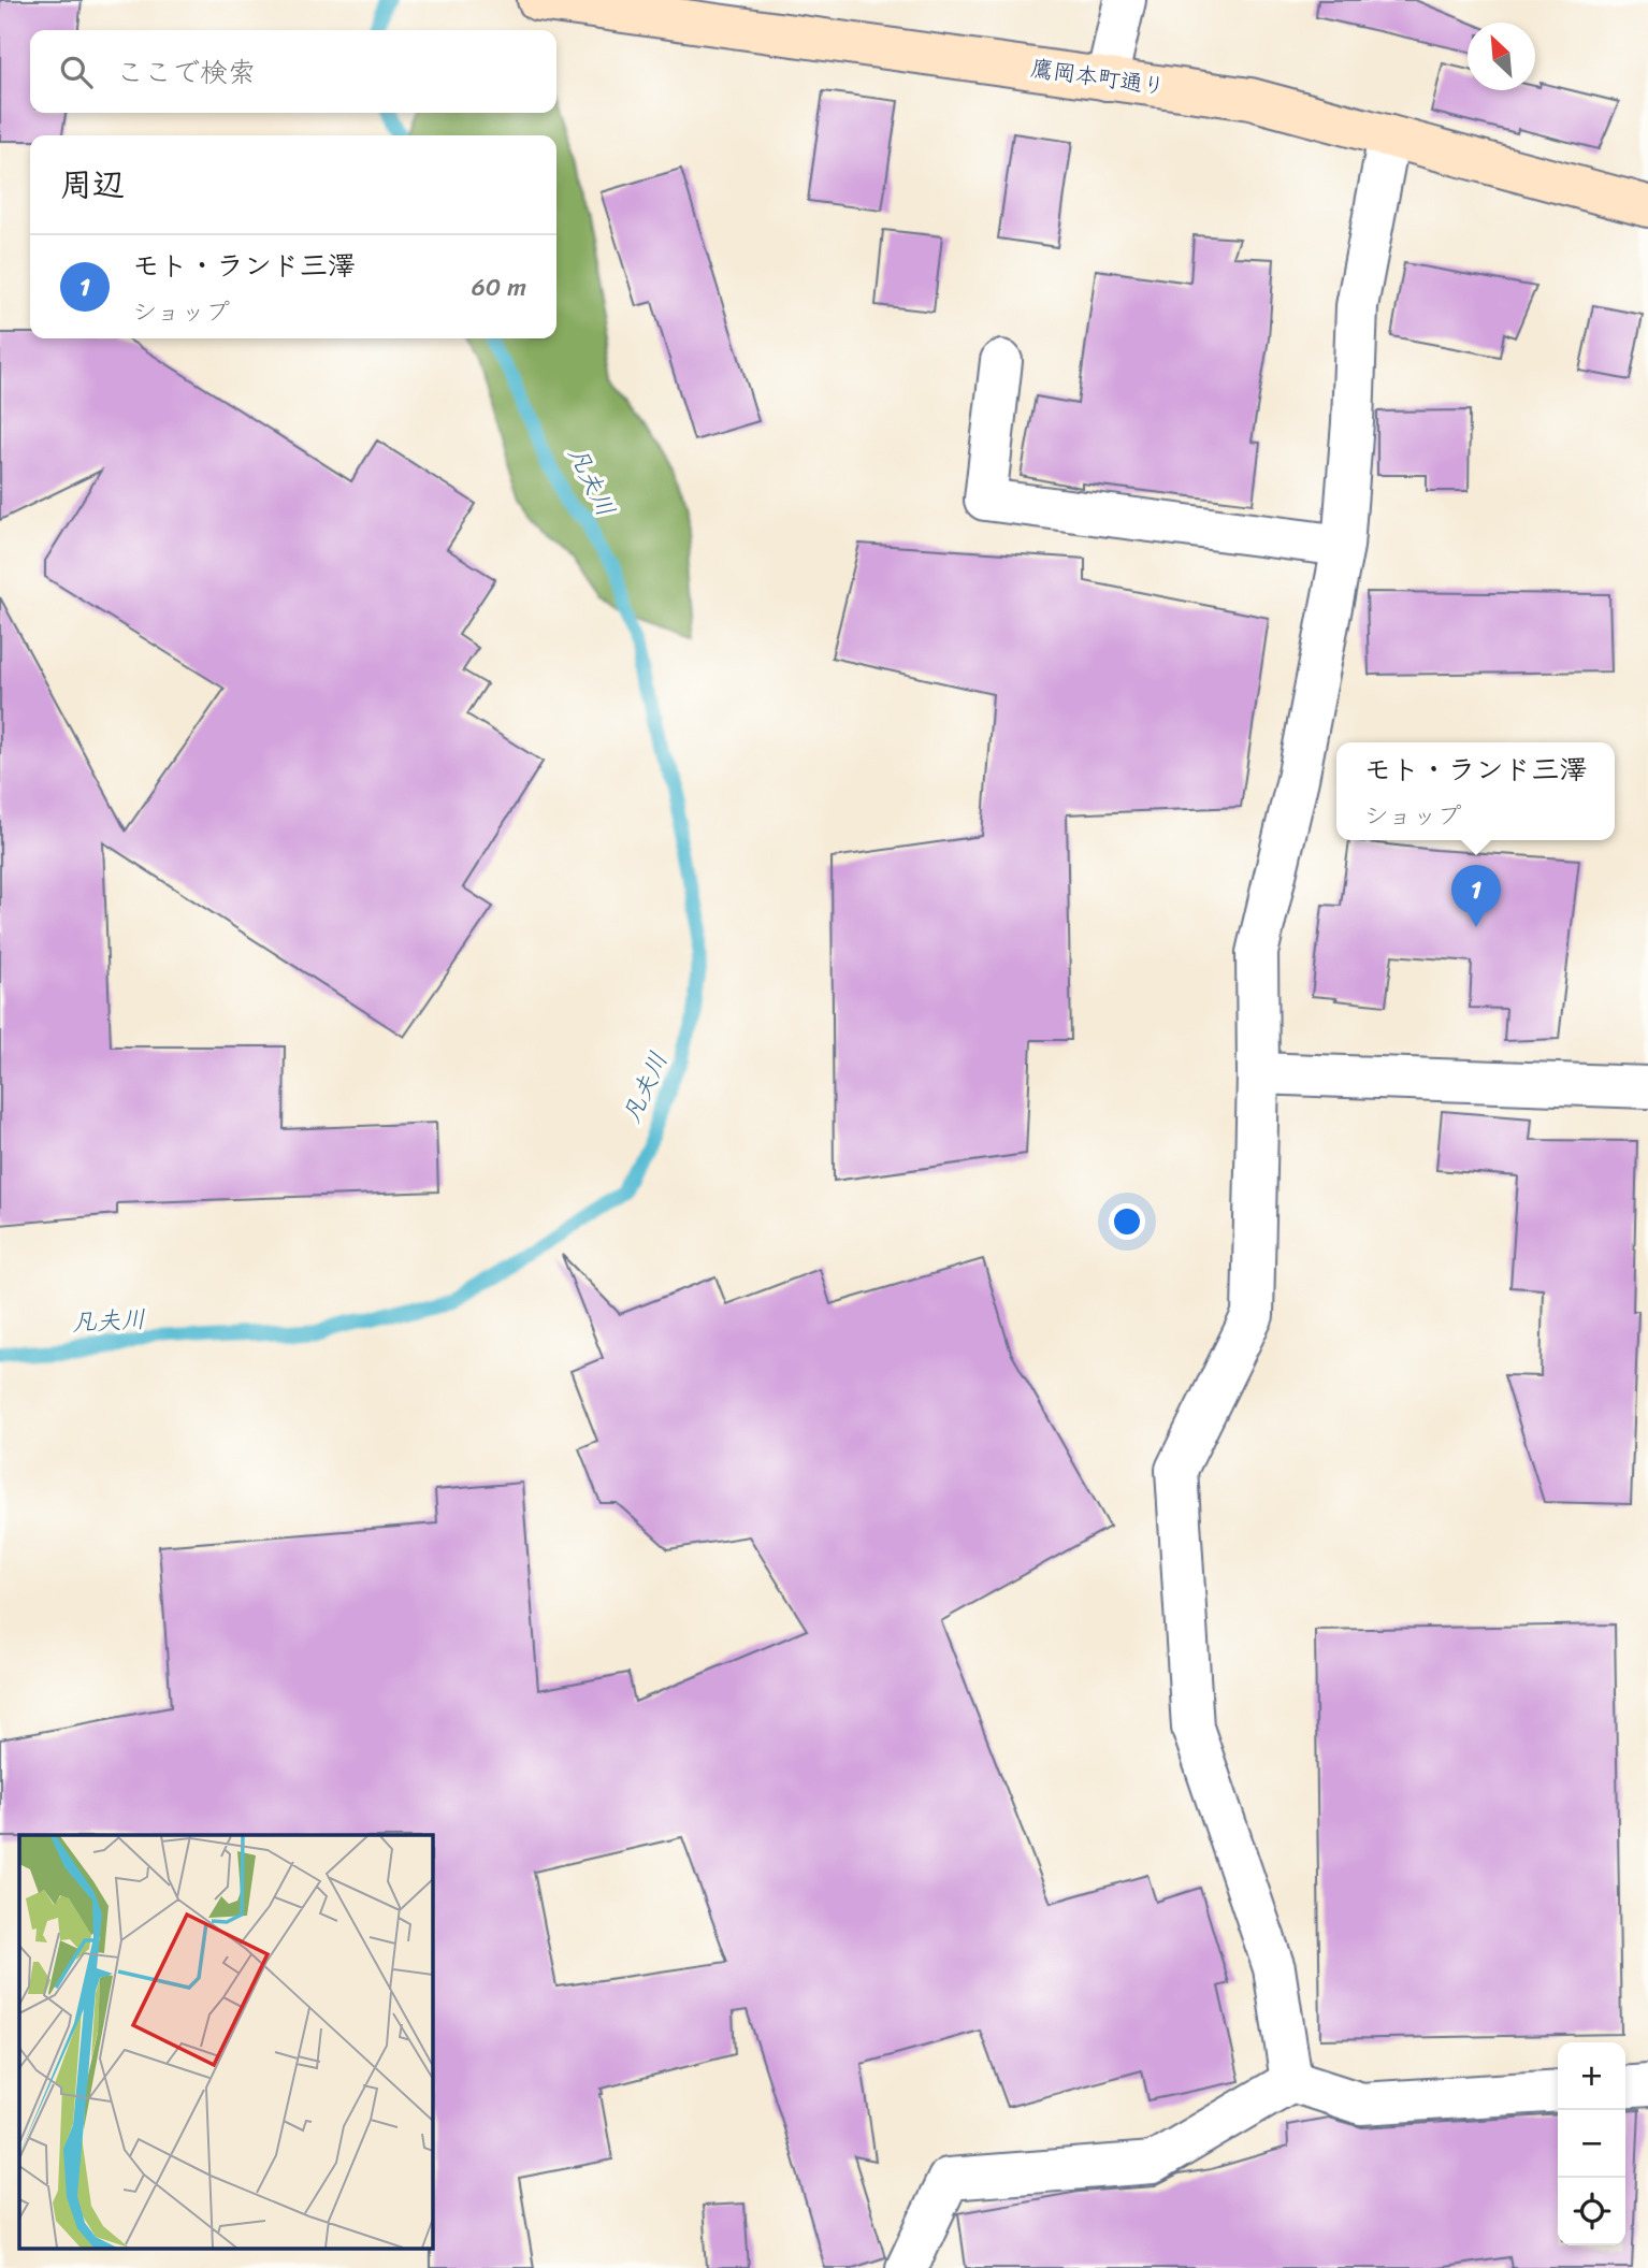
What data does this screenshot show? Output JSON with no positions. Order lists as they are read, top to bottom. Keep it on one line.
{"streets":{"street":["鷹岡本町通り"]},"water":["凡夫川"],"north":"top left","page":{"search":"ここで検索","heading":"周辺","list":[{"mark":"1","name":"モト・ランド三澤","note":"ショップ","value":"60 m"}],"popup":["モト・ランド三澤","ショップ"],"pins":"1","map_buttons":["+","−"]}}
